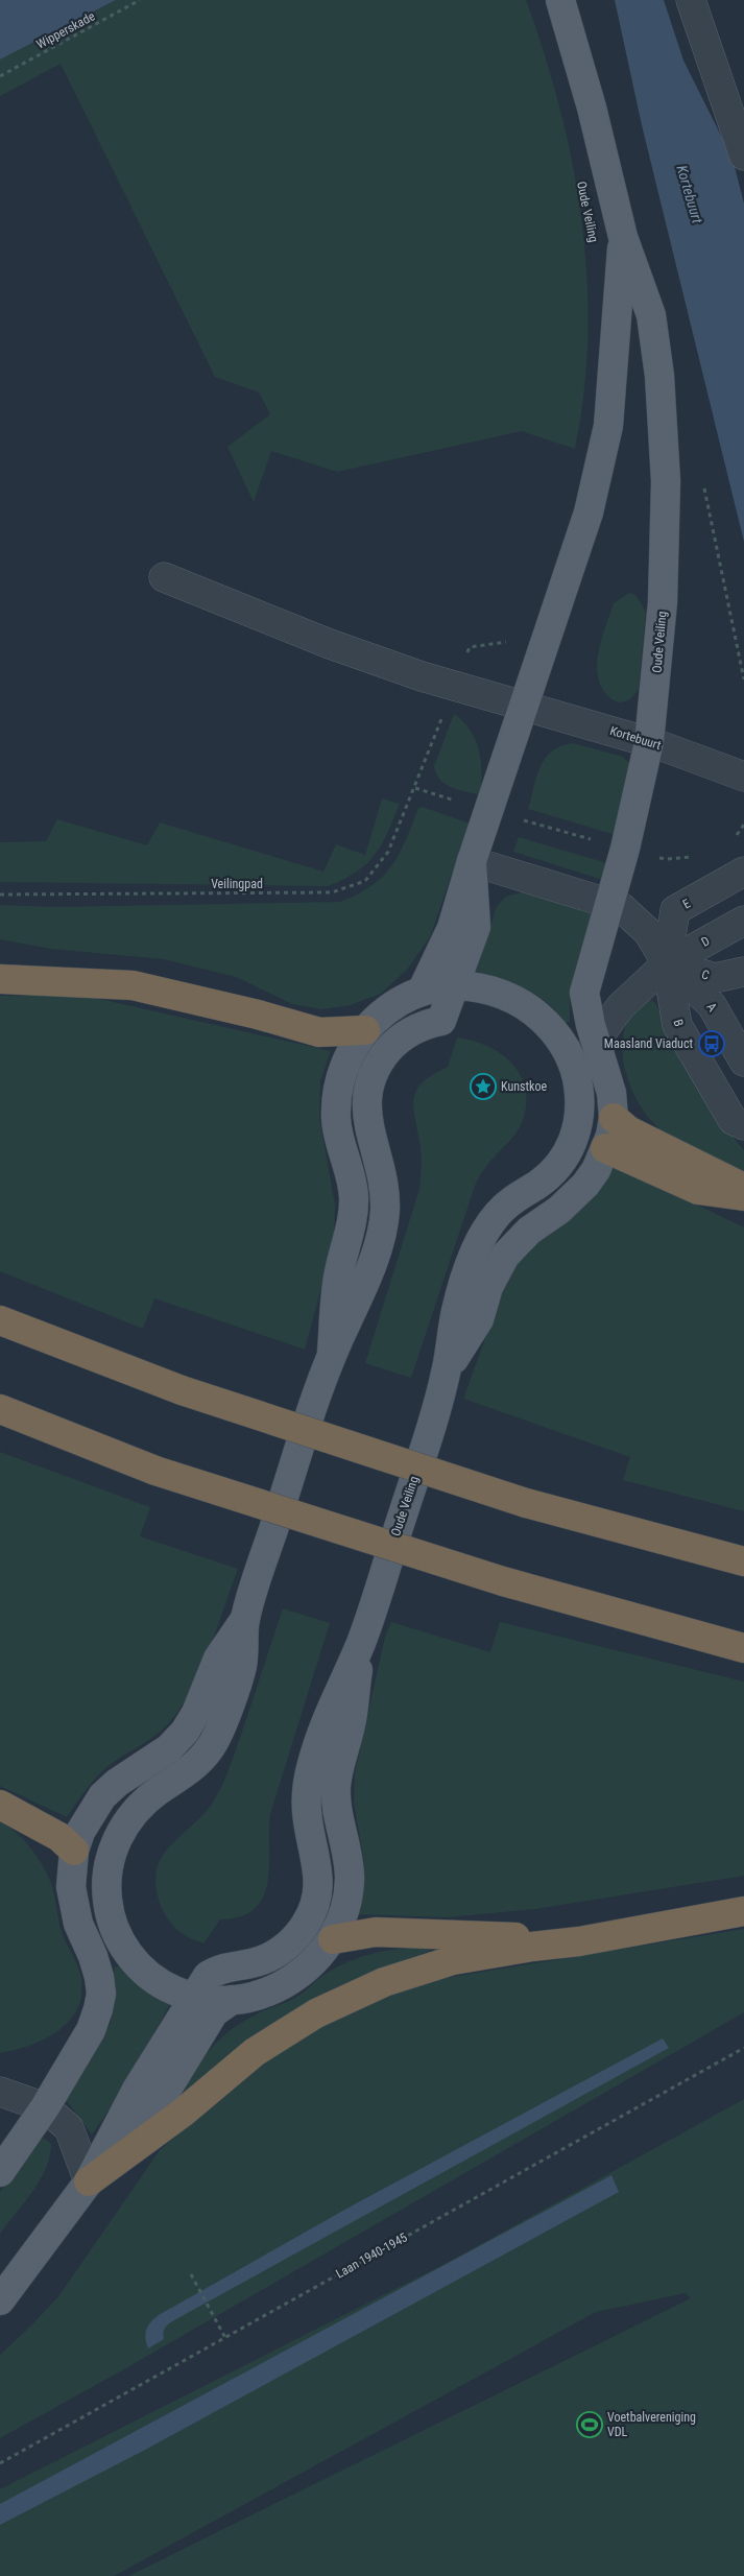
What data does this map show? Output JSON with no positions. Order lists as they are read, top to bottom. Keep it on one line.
{"streets":{"main road":["Oude Veiling"],"street":["Kortebuurt","E","D","C","A","B"],"path":["Wipperskade","Veilingpad","Laan 1940-1945"]},"crossings":[["Oude Veiling","Kortebuurt"],["Oude Veiling","D"],["Kortebuurt","Veilingpad"],["E","D"],["E","C"],["E","A"],["E","B"],["D","C"],["D","A"],["D","B"],["C","A"],["C","B"],["A","B"]],"water":["Kortebuurt"],"places":{"bus stop":["Maasland Viaduct"],"place":["Kunstkoe"],"sports":["Voetbalvereniging VDL"]}}
